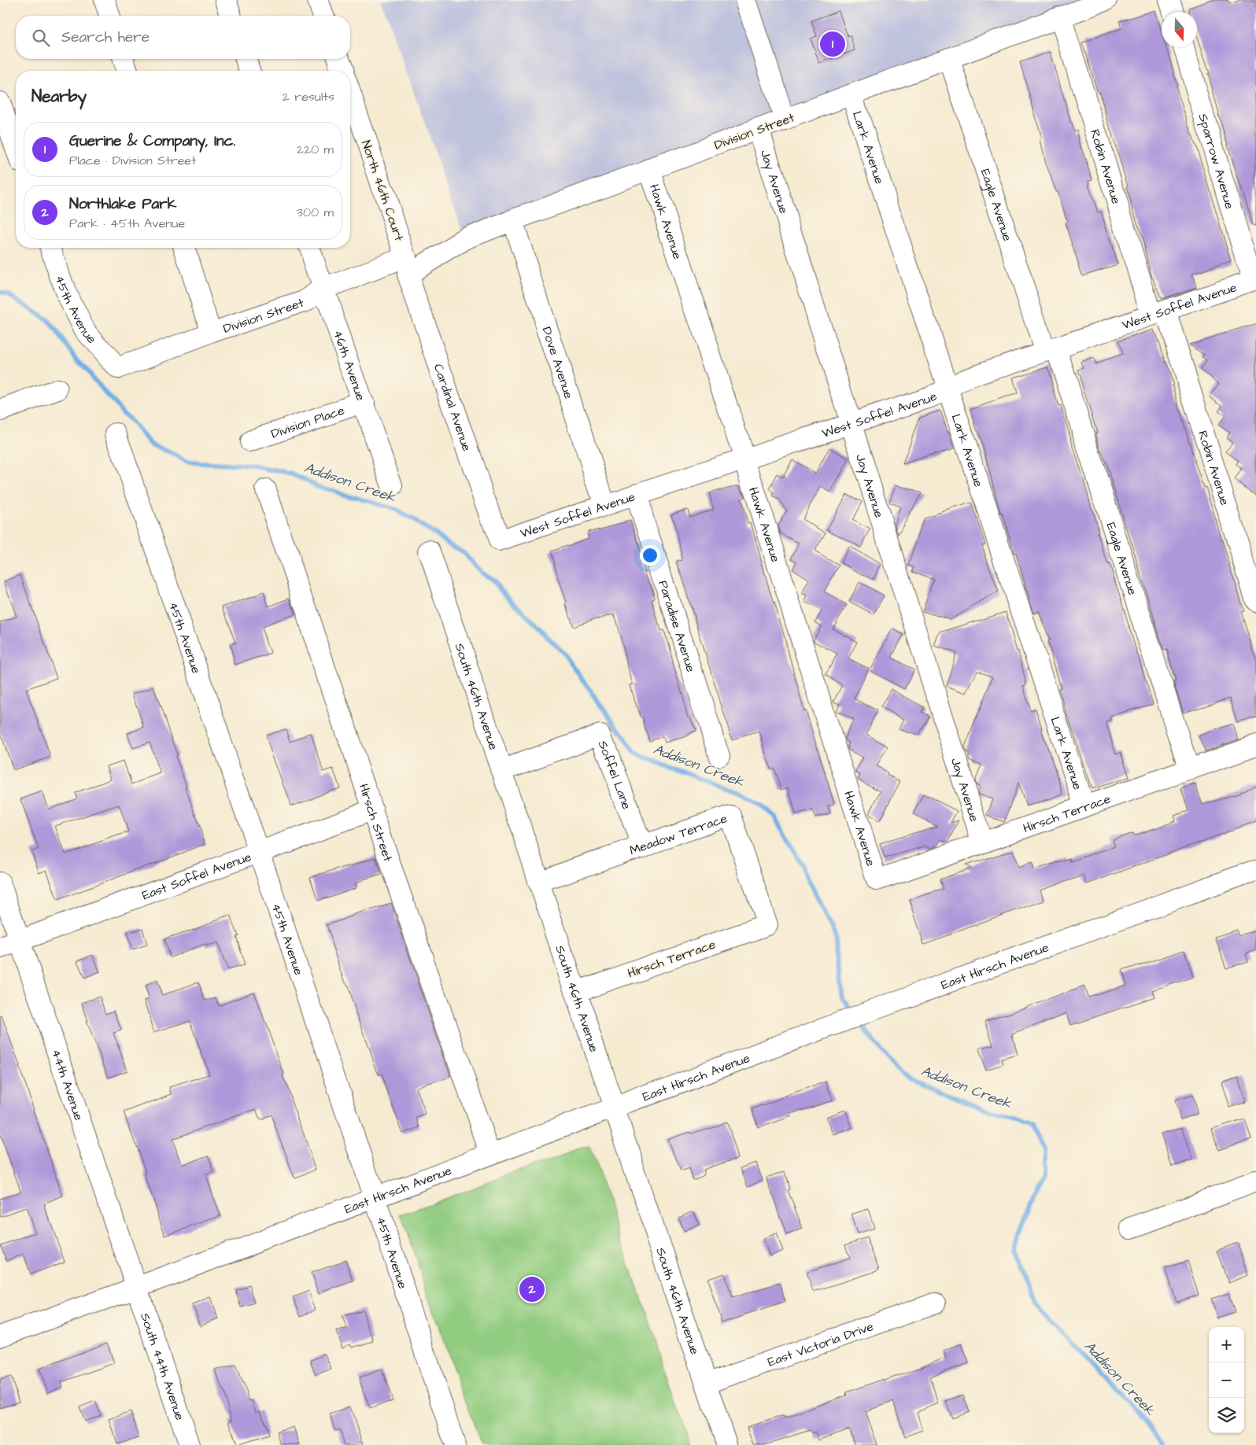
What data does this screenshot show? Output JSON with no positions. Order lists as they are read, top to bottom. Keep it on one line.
{"streets":{"street":["Division Street","Lark Avenue","Sparrow Avenue","Robin Avenue","Jay Avenue","North 46th Court","Eagle Avenue","Hawk Avenue","West Soffel Avenue","45th Avenue","Dove Avenue","46th Avenue","Cardinal Avenue","Division Place","Paradise Avenue","South 46th Avenue","Soffel Lane","Hirsch Terrace","Hirsch Street","Meadow Terrace","East Soffel Avenue","East Hirsch Avenue","44th Avenue","East Victoria Drive","South 44th Avenue"]},"crossings":[["Division Street","Lark Avenue"],["Division Street","Robin Avenue"],["Division Street","Jay Avenue"],["Division Street","North 46th Court"],["Division Street","Eagle Avenue"],["Division Street","Hawk Avenue"],["Division Street","45th Avenue"],["Division Street","Dove Avenue"],["Division Street","46th Avenue"],["Division Street","Cardinal Avenue"],["Lark Avenue","West Soffel Avenue"],["Lark Avenue","Hirsch Terrace"],["Sparrow Avenue","West Soffel Avenue"],["Robin Avenue","West Soffel Avenue"],["Jay Avenue","West Soffel Avenue"],["Jay Avenue","Hirsch Terrace"],["North 46th Court","Cardinal Avenue"],["Eagle Avenue","West Soffel Avenue"],["Eagle Avenue","Hirsch Terrace"],["Hawk Avenue","West Soffel Avenue"],["Hawk Avenue","Hirsch Terrace"],["West Soffel Avenue","Dove Avenue"],["West Soffel Avenue","Cardinal Avenue"],["West Soffel Avenue","Paradise Avenue"],["45th Avenue","East Soffel Avenue"],["45th Avenue","East Hirsch Avenue"],["46th Avenue","Division Place"],["South 46th Avenue","Soffel Lane"],["South 46th Avenue","Hirsch Terrace"],["South 46th Avenue","Meadow Terrace"],["South 46th Avenue","East Hirsch Avenue"],["South 46th Avenue","East Victoria Drive"],["Soffel Lane","Meadow Terrace"],["Hirsch Terrace","Meadow Terrace"],["Hirsch Street","East Soffel Avenue"],["Hirsch Street","East Hirsch Avenue"],["East Soffel Avenue","44th Avenue"],["East Hirsch Avenue","44th Avenue"],["East Hirsch Avenue","South 44th Avenue"],["44th Avenue","South 44th Avenue"]],"water":["Addison Creek"],"north":"bottom","page":{"search":"Search here","pins":["1","2"],"heading":["Nearby","2 results"],"list":[{"mark":"1","name":"Guerine & Company, Inc.","note":"Place · Division Street","value":"220 m"},{"mark":"2","name":"Northlake Park","note":"Park · 45th Avenue","value":"300 m"}],"map_buttons":["+","−"]}}
